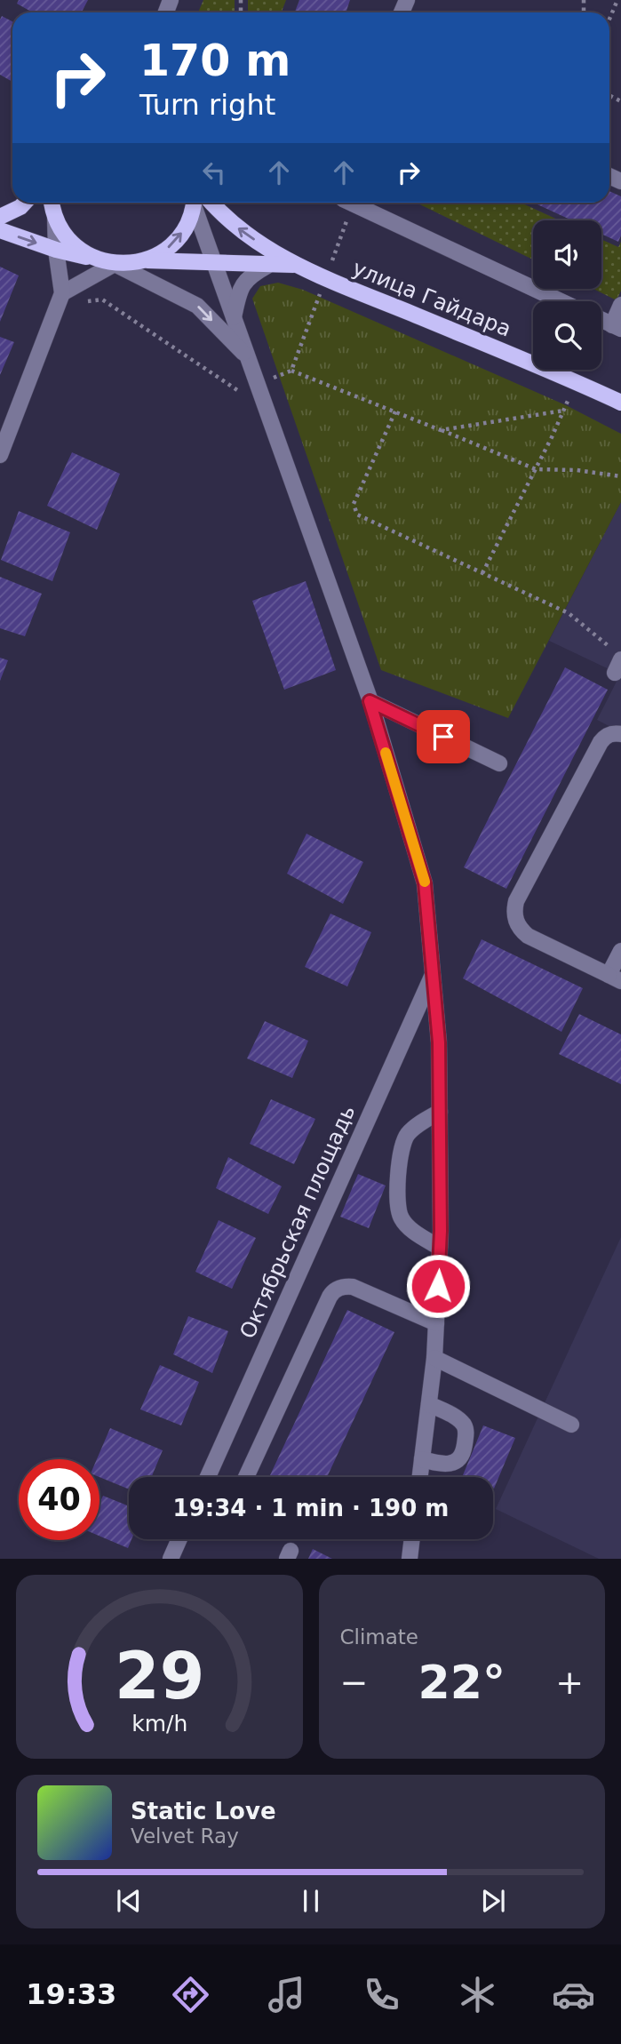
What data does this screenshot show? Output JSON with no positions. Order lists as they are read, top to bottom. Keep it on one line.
{"streets":{"main road":["улица Гайдара"],"street":["Октябрьская площадь"]},"page":{"turn":["170 m","Turn right"],"limit":"40","trip":"19:34 · 1 min · 190 m","tile":"Climate","heat":["−","22°","+"],"song":["Static Love","Velvet Ray"],"tabs":"19:33","gauge":["29","km/h"]}}
